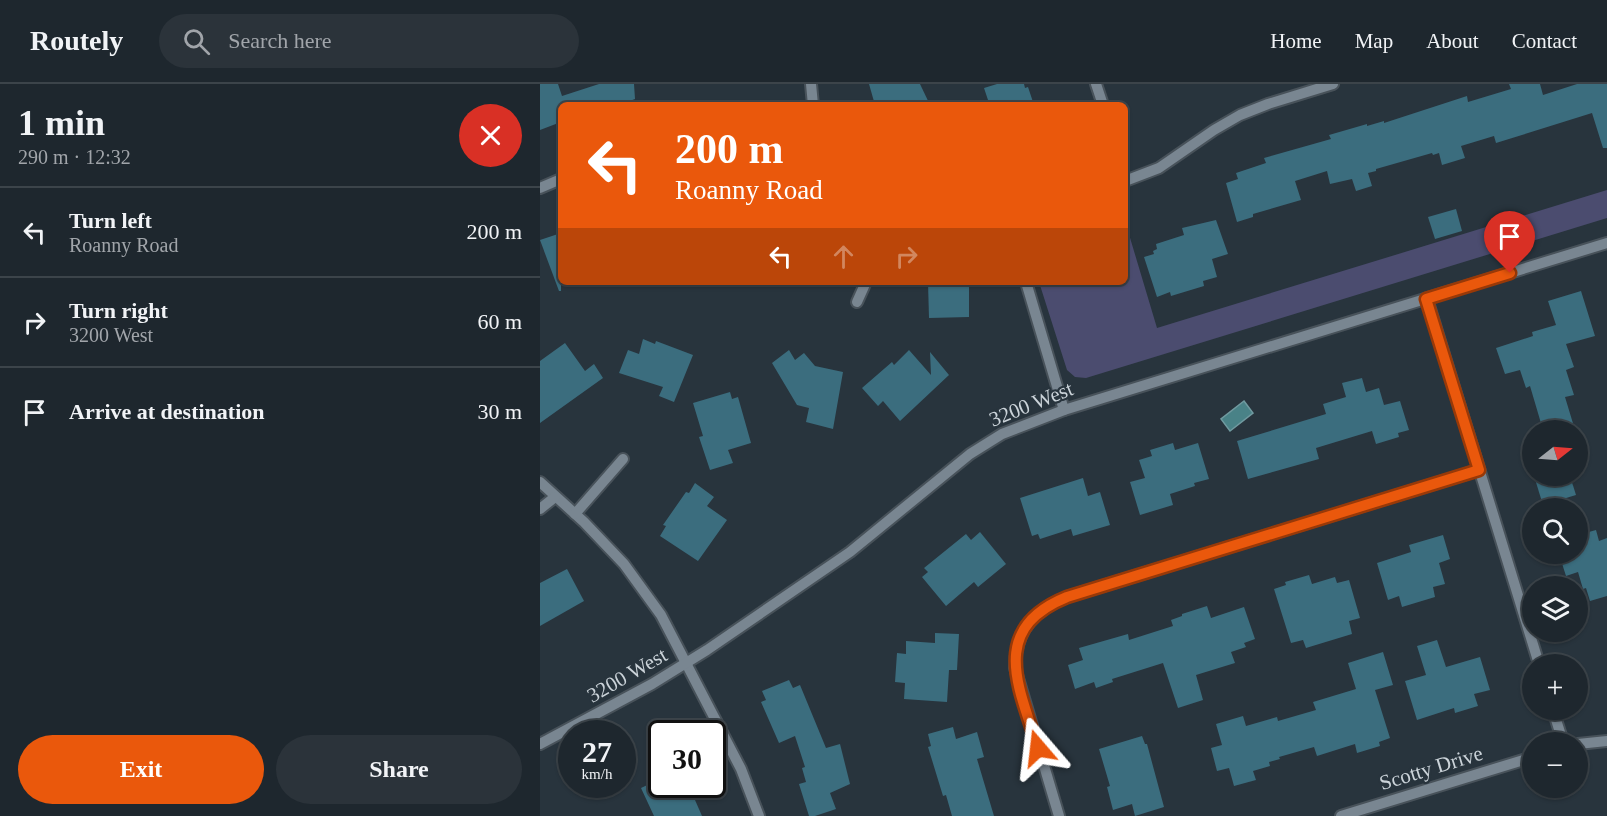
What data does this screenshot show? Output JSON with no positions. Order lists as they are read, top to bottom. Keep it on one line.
{"streets":{"street":["3200 West","Scotty Drive"]},"north":"right","page":{"header":"Routely","search":"Search here","nav":["Home","Map","About","Contact"],"heading":["1 min","290 m · 12:32"],"turn":["200 m","Roanny Road"],"list":[{"name":"Turn left","note":"Roanny Road","value":"200 m"},{"name":"Turn right","note":"3200 West","value":"60 m"},{"name":"Arrive at destination","value":"30 m"}],"map_buttons":["+","−"],"speed":"27 km/h","limit":"30","buttons":["Exit","Share"]}}
